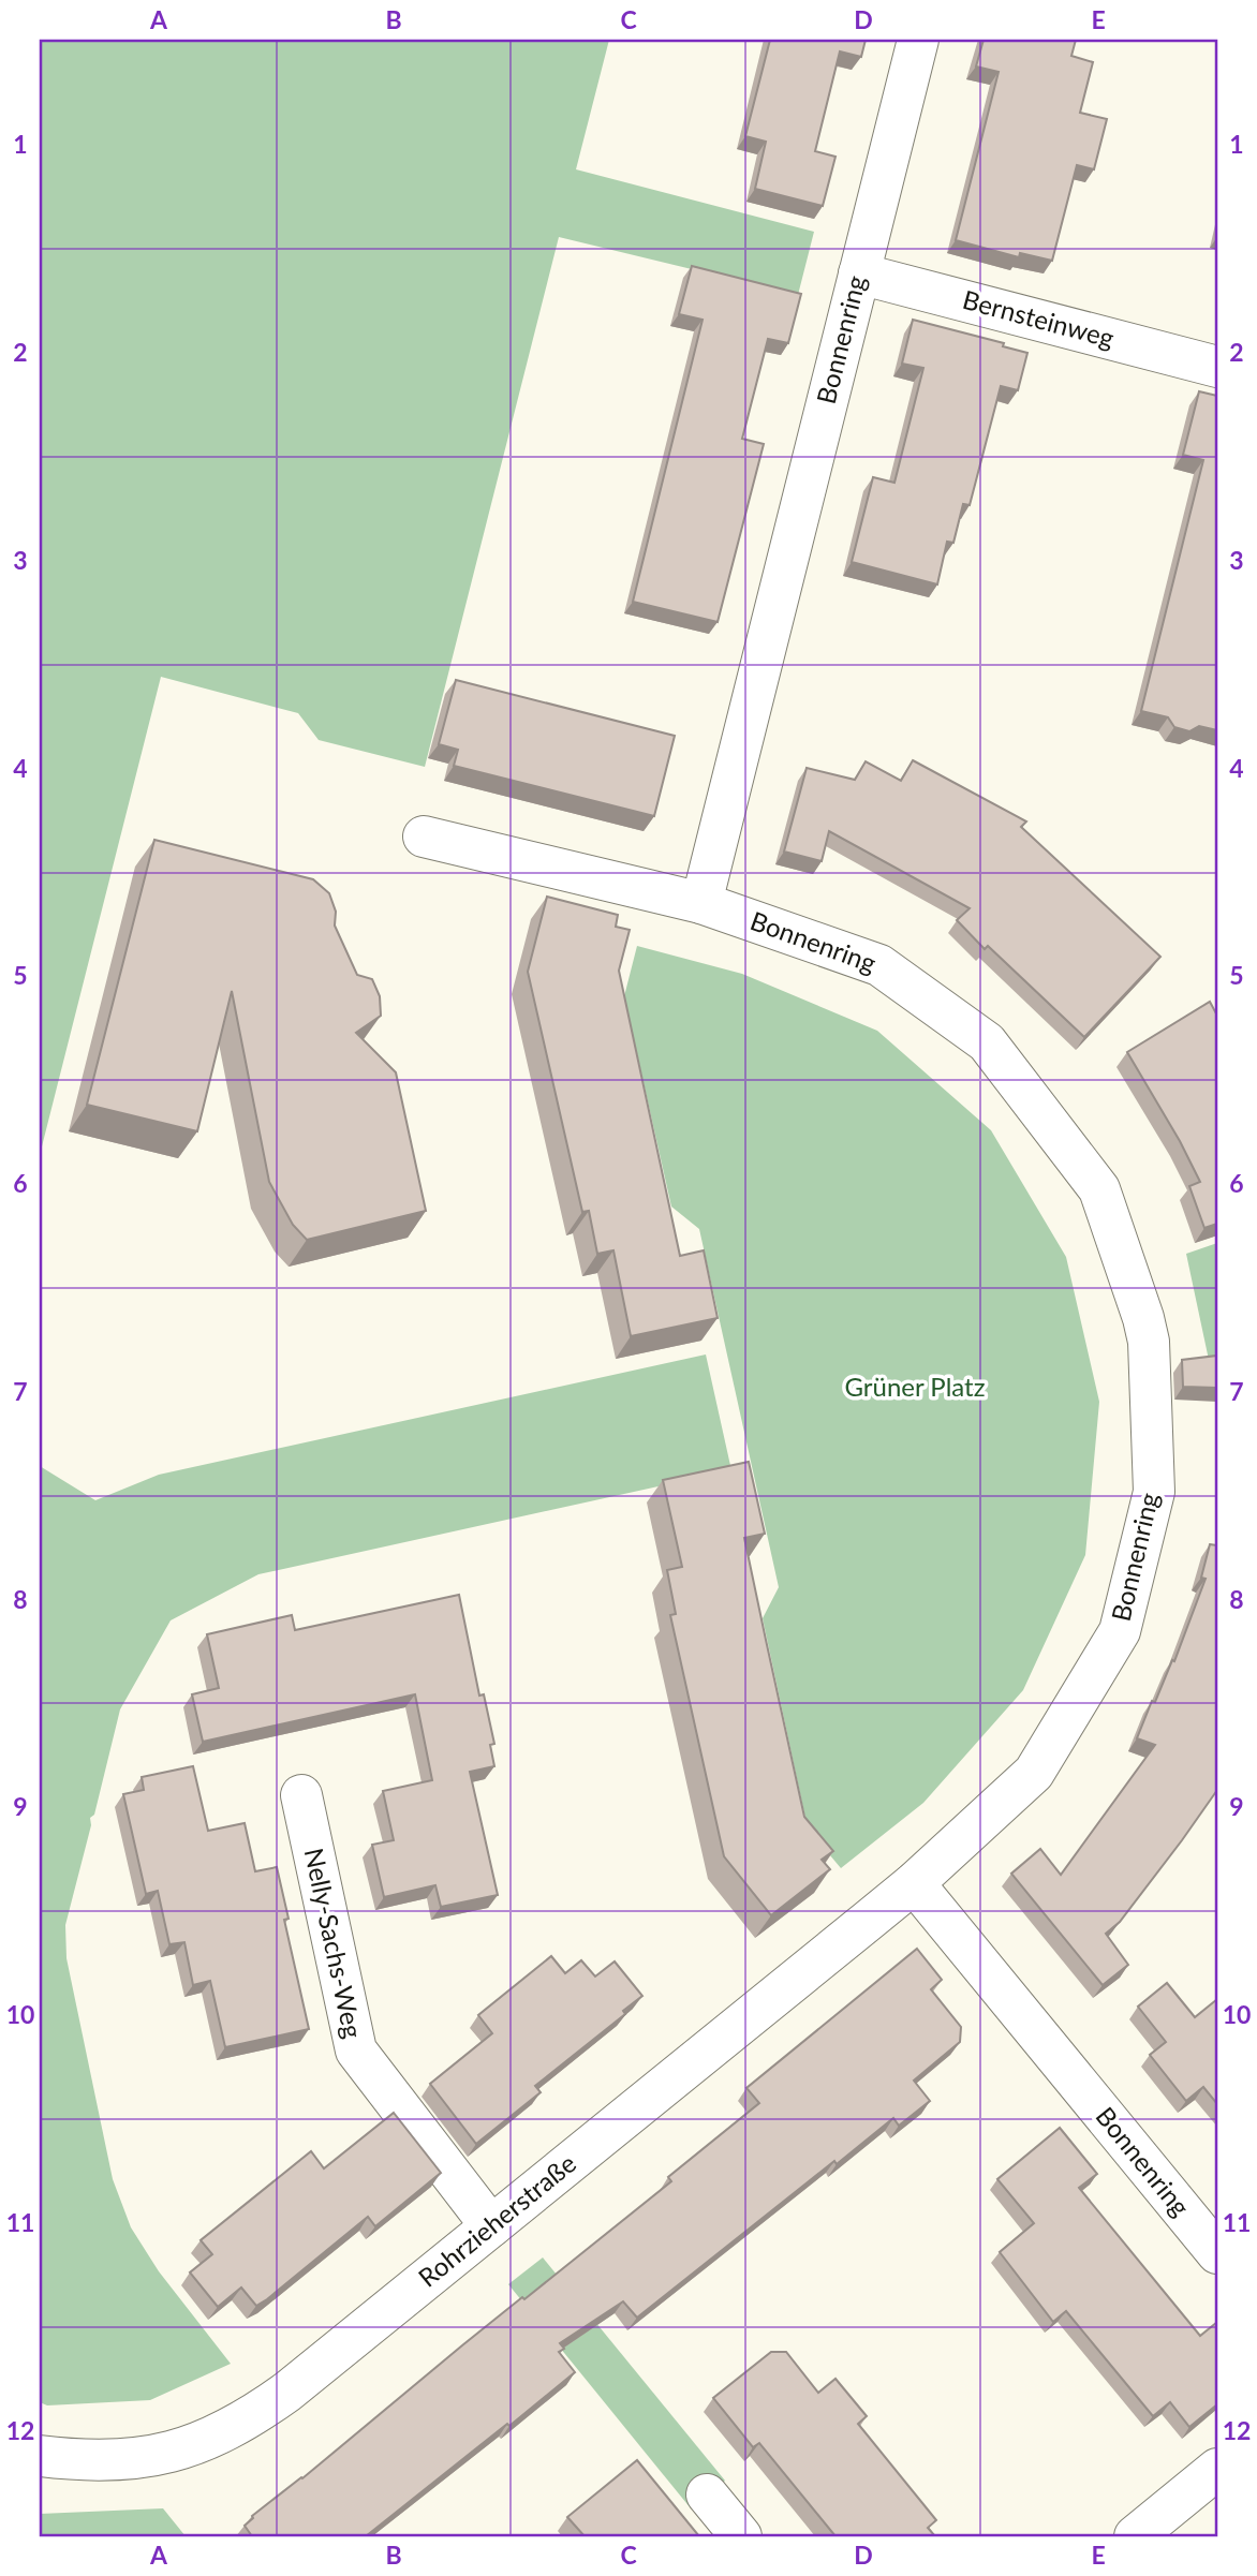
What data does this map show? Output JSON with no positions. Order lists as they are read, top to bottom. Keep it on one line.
{"streets":{"street":["Bernsteinweg","Bonnenring","Nelly-Sachs-Weg","Rohrzieherstraße"]},"crossings":[["Bernsteinweg","Bonnenring"],["Bonnenring","Rohrzieherstraße"],["Nelly-Sachs-Weg","Rohrzieherstraße"]],"parks":["Grüner Platz"],"grid":{"columns":["A","B","C","D","E"],"rows":["1","2","3","4","5","6","7","8","9","10","11","12"]}}
